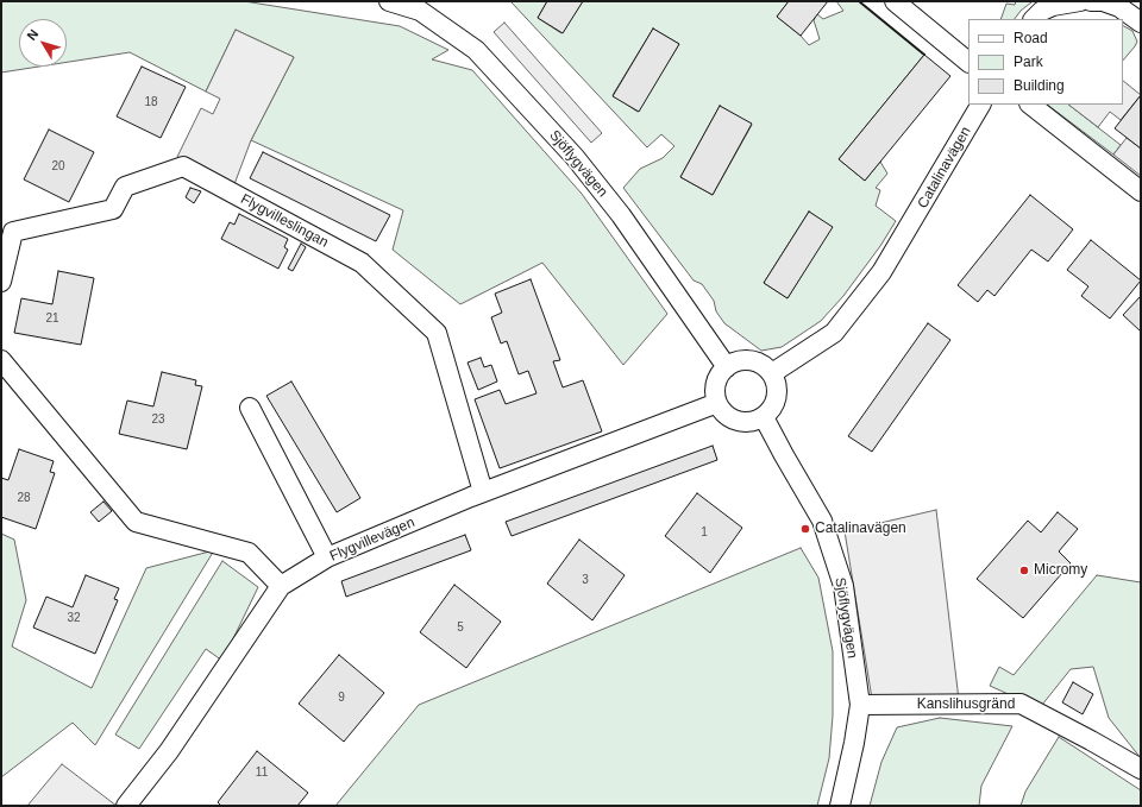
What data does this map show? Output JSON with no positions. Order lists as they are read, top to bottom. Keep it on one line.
{"streets":{"street":["Sjöflygvägen","Catalinavägen","Flygvilleslingan","Flygvillevägen","Kanslihusgränd"]},"crossings":[["Sjöflygvägen","Catalinavägen"],["Sjöflygvägen","Flygvillevägen"],["Sjöflygvägen","Kanslihusgränd"],["Catalinavägen","Flygvillevägen"],["Flygvilleslingan","Flygvillevägen"]],"places":["Catalinavägen","Micromy"],"house_numbers":["18","20","21","23","28","1","3","32","5","9","11"],"legend":["Road","Park","Building"],"north":"top left"}
